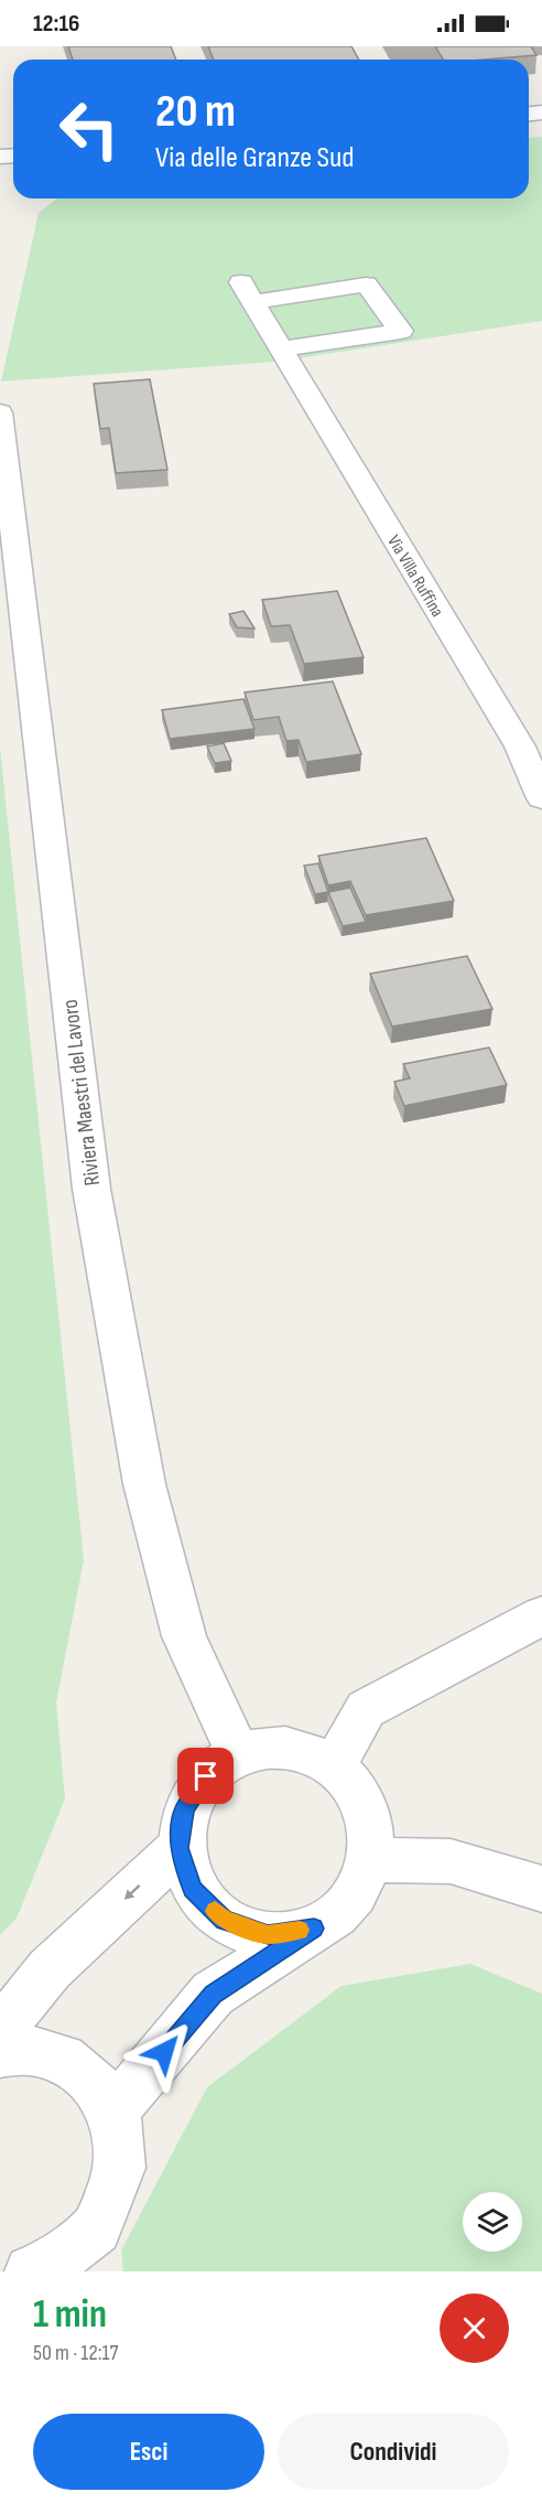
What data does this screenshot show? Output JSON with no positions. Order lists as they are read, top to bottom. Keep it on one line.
{"streets":{"street":["Via Villa Ruffina","Riviera Maestri del Lavoro"]},"page":{"status":"12:16","turn":["20 m","Via delle Granze Sud"],"heading":["1 min","50 m · 12:17"],"buttons":["Esci","Condividi"]}}
